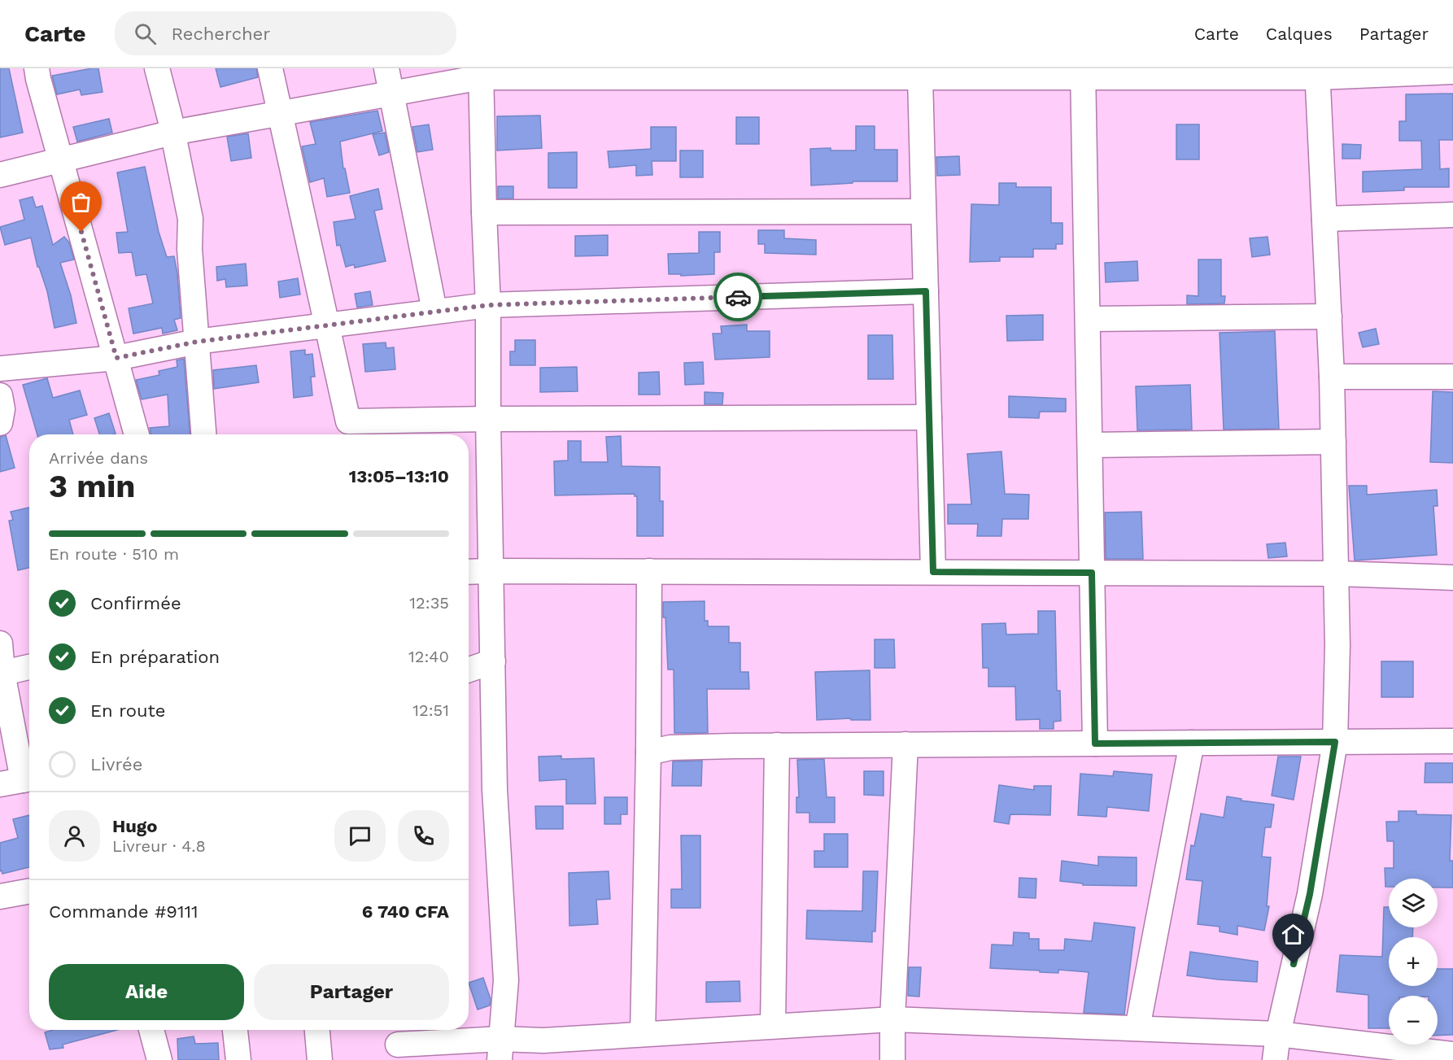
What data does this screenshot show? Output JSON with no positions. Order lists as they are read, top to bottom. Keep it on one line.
{"page":{"header":"Carte","search":"Rechercher","nav":["Carte","Calques","Partager"],"heading":["3 min","Arrivée dans","13:05–13:10"],"panel":["Hugo","Livreur · 4.8","Commande #9111","6 740 CFA"],"bar":"En route · 510 m","list":[["Confirmée","12:35"],["En préparation","12:40"],["En route","12:51"],"Livrée"],"map_buttons":["+","−"],"buttons":["Aide","Partager"]}}
